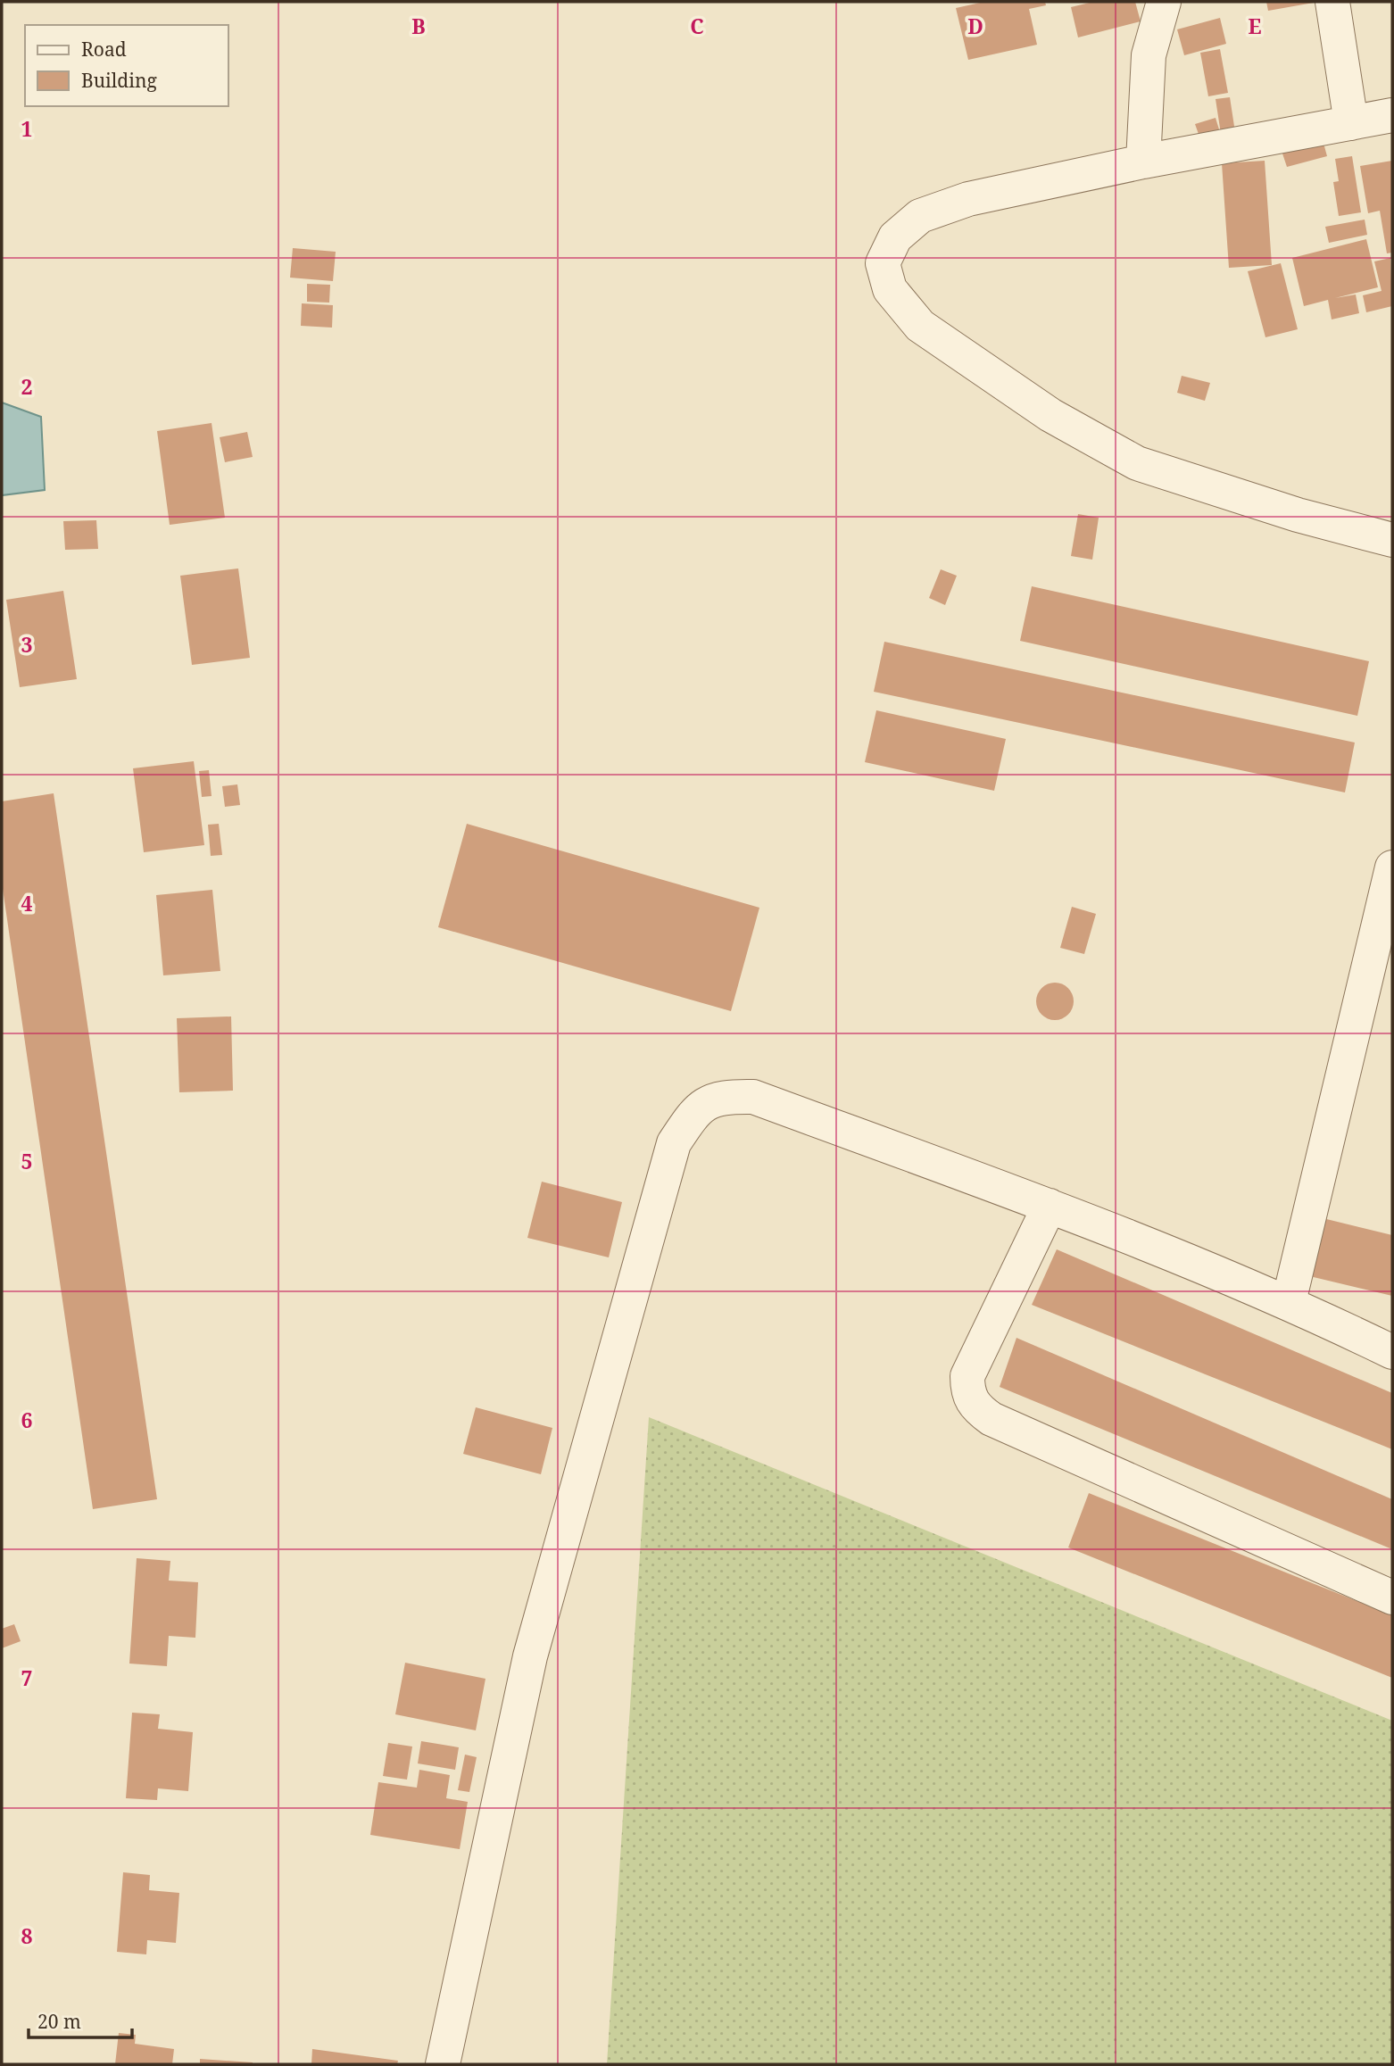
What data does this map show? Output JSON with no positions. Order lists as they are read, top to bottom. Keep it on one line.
{"legend":["Road","Building"],"scale_bar":"20 m","grid":{"columns":["B","C","D","E"],"rows":["1","2","3","4","5","6","7","8"]}}
